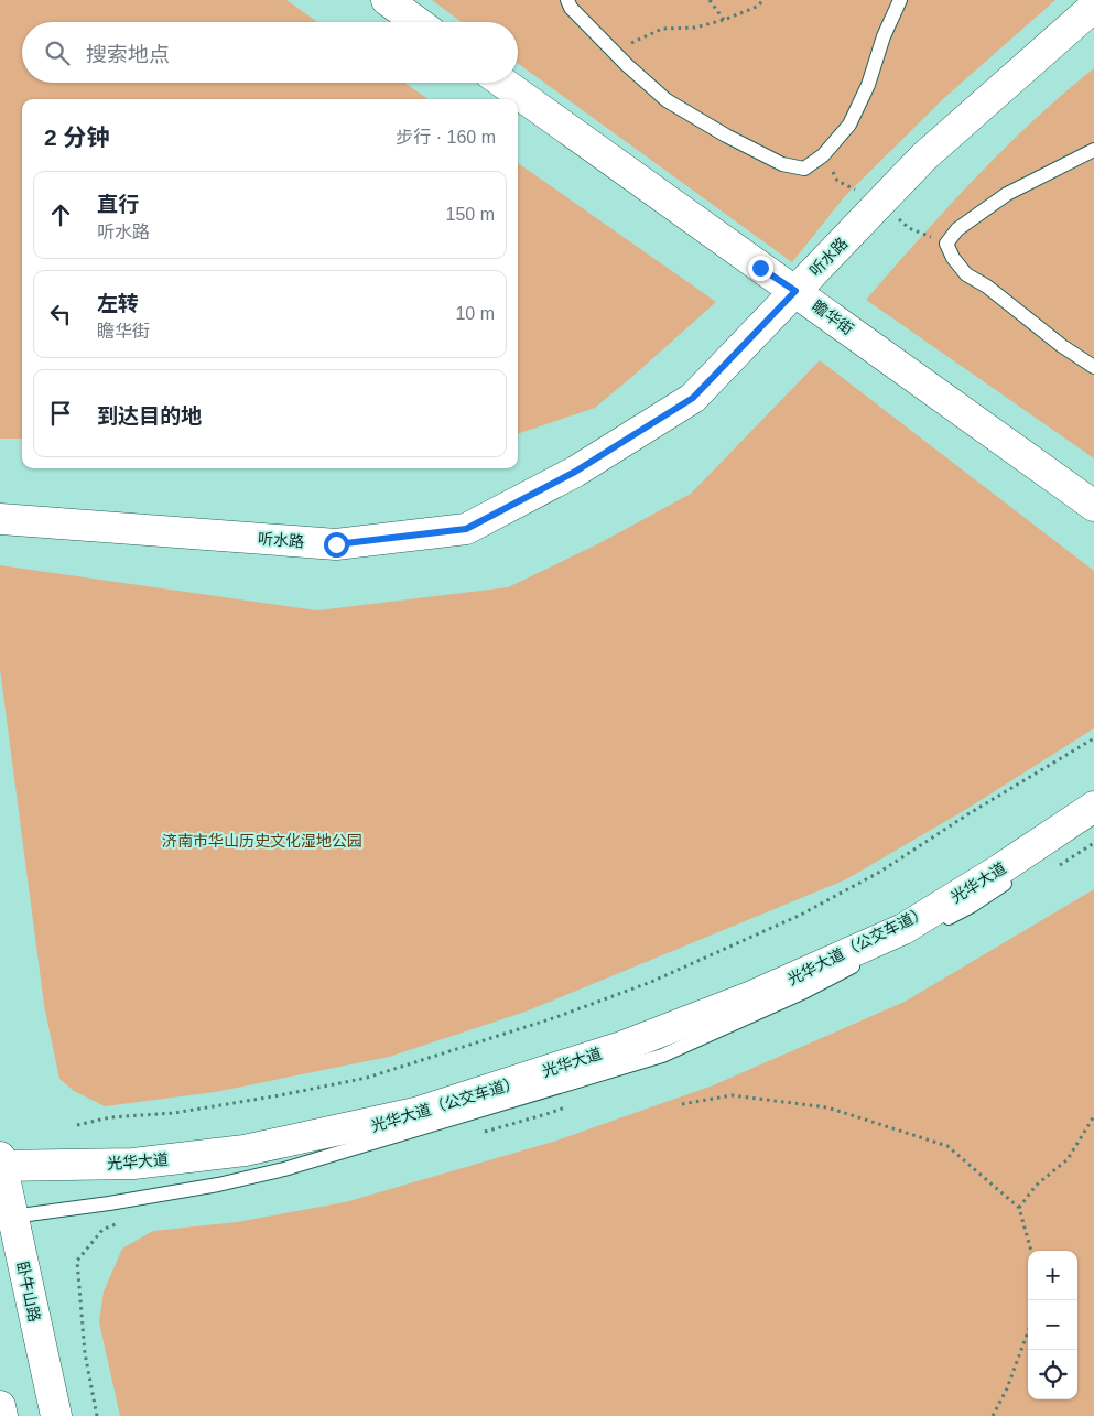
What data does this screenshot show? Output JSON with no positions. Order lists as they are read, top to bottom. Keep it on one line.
{"streets":{"street":["听水路","瞻华街","光华大道","卧牛山路"],"lane":["光华大道（公交车道）"]},"crossings":[["听水路","瞻华街"],["光华大道","卧牛山路"],["光华大道（公交车道）","卧牛山路"]],"parks":["济南市华山历史文化湿地公园"],"page":{"search":"搜索地点","heading":["2 分钟","步行 · 160 m"],"list":[["直行","听水路","150 m"],["左转","瞻华街","10 m"],"到达目的地"],"map_buttons":["+","−"]}}
